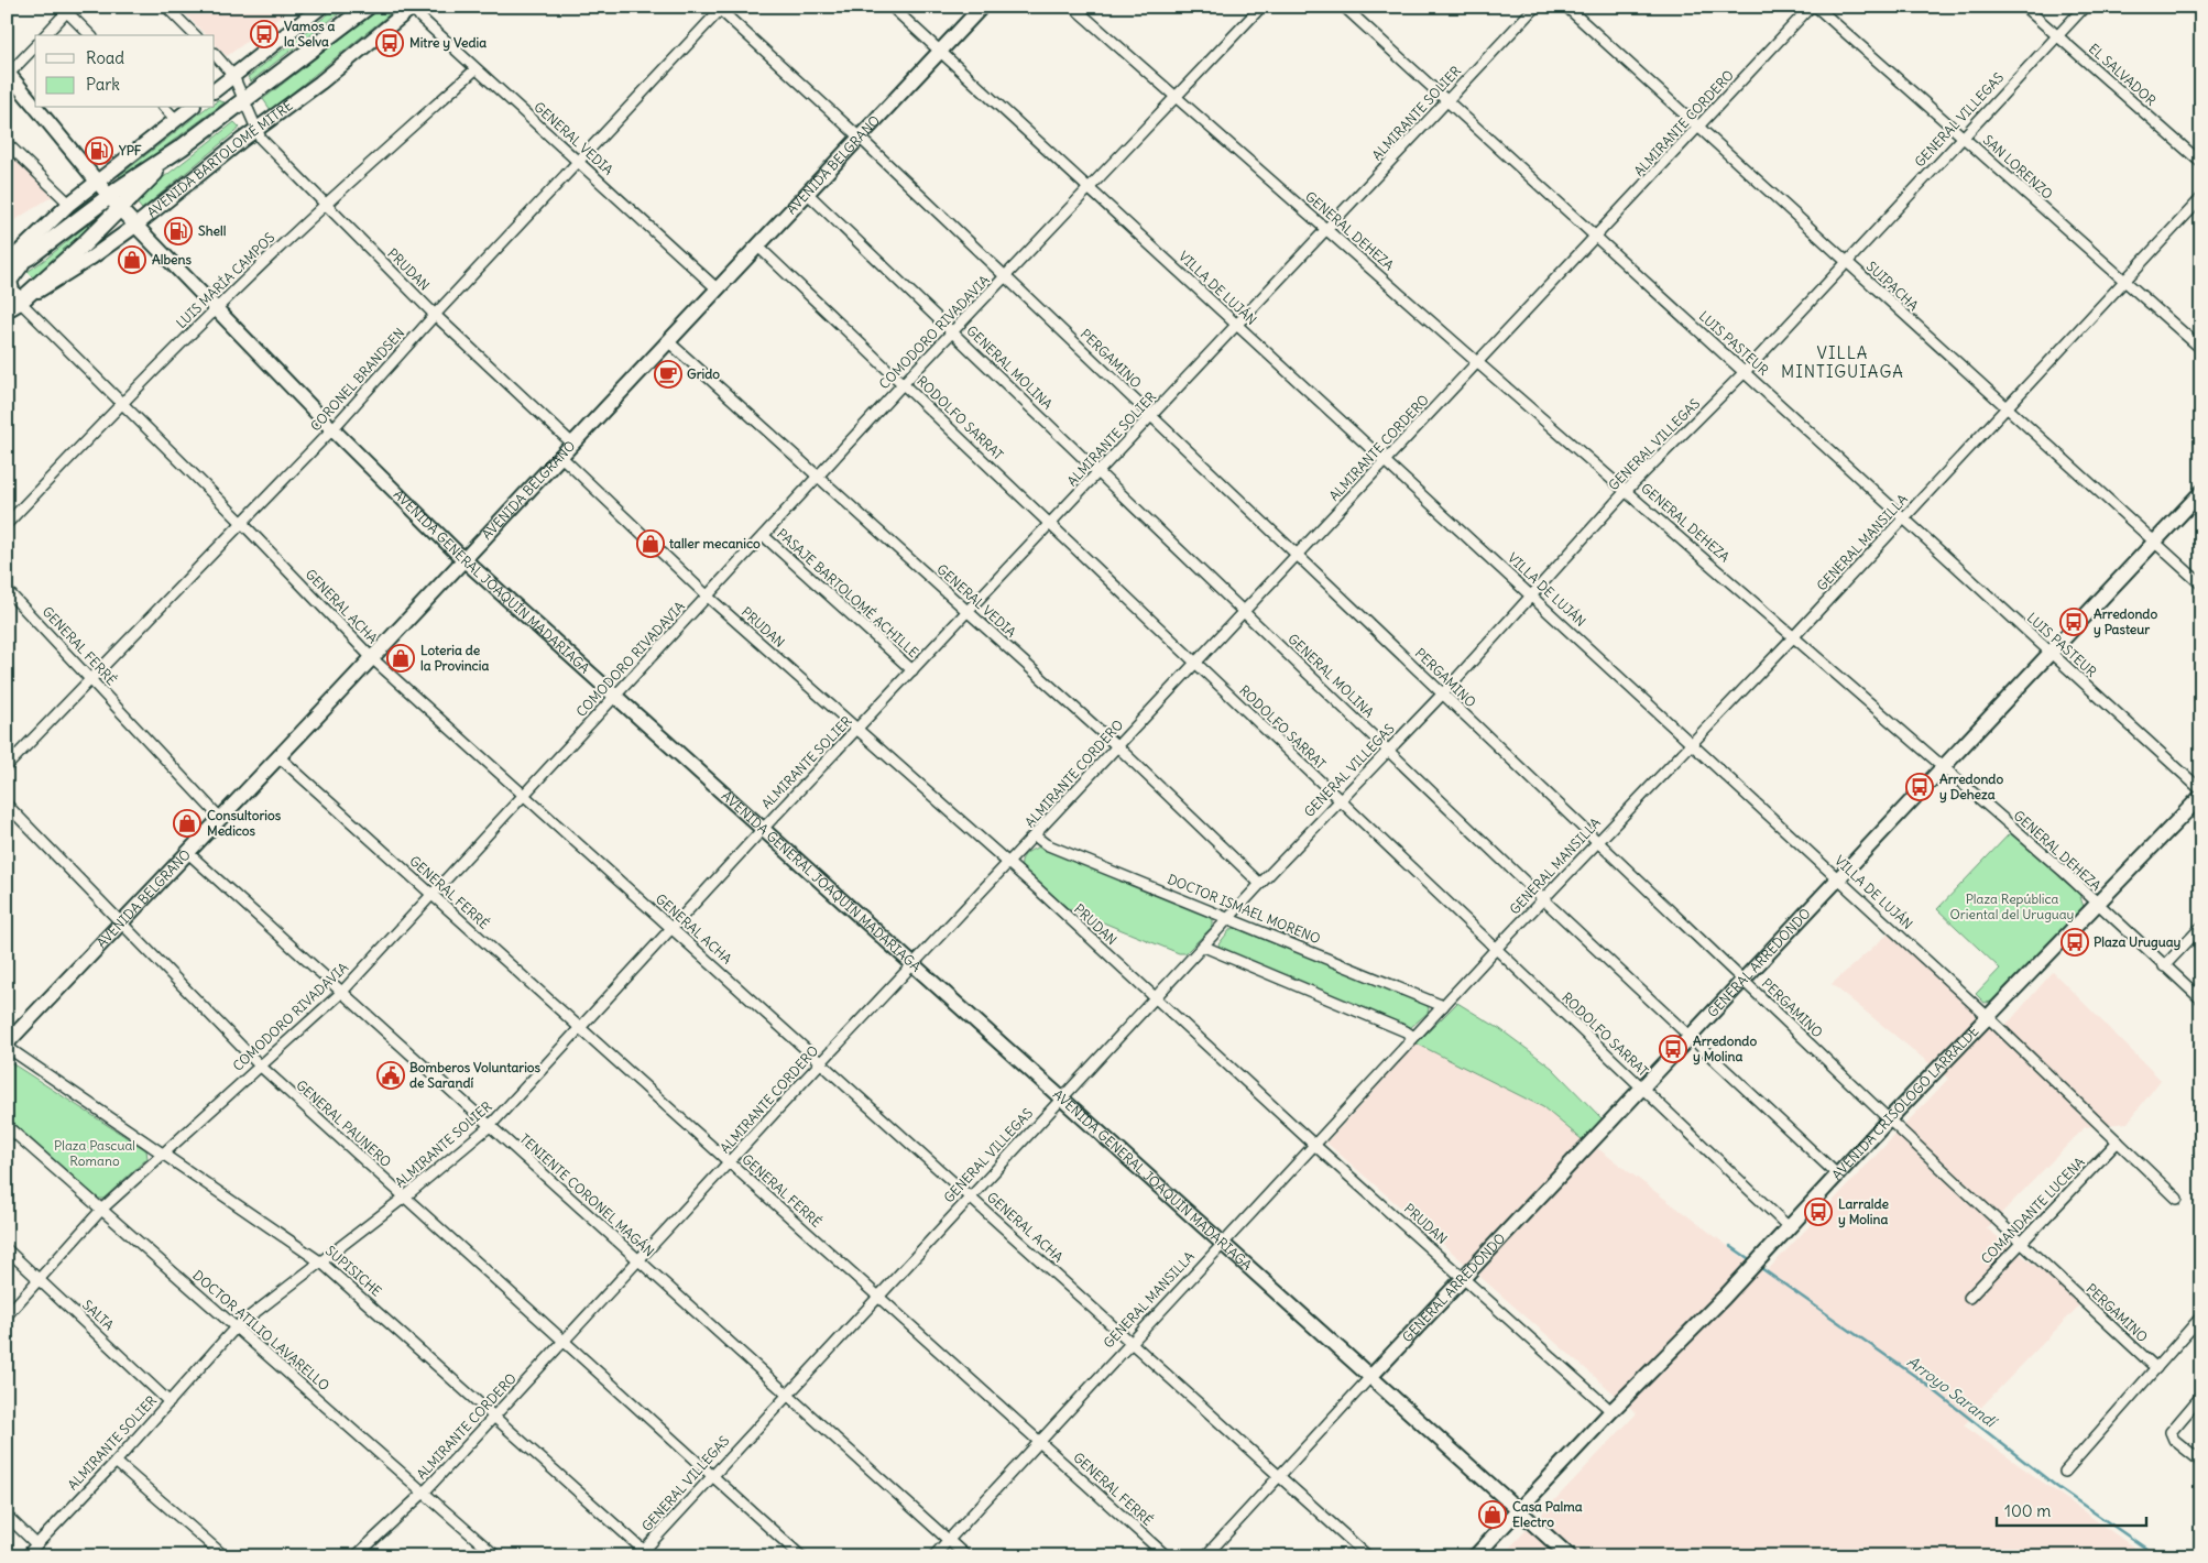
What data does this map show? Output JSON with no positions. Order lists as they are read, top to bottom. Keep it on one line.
{"streets":{"main road":["AVENIDA BARTOLOMÉ MITRE"],"street":["EL SALVADOR","ALMIRANTE SOLIER","GENERAL VILLEGAS","ALMIRANTE CORDERO","GENERAL VEDIA","AVENIDA BELGRANO","SAN LORENZO","GENERAL DEHEZA","PRUDAN","LUIS MARÍA CAMPOS","SUIPACHA","VILLA DE LUJÁN","COMODORO RIVADAVIA","LUIS PASTEUR","PERGAMINO","GENERAL MOLINA","CORONEL BRANDSEN","RODOLFO SARRAT","GENERAL MANSILLA","AVENIDA GENERAL JOAQUÍN MADARIAGA","PASAJE BARTOLOMÉ ACHILLE","GENERAL ACHA","GENERAL FERRÉ","DOCTOR ISMAEL MORENO","GENERAL ARREDONDO","AVENIDA CRISÓLOGO LARRALDE","GENERAL PAUNERO","TENIENTE CORONEL MAGÁN","COMANDANTE LUCENA","SUPISICHE","SALTA","DOCTOR ATILIO LAVARELLO"]},"crossings":[["EL SALVADOR","GENERAL VILLEGAS"],["ALMIRANTE SOLIER","GENERAL VEDIA"],["ALMIRANTE SOLIER","GENERAL DEHEZA"],["ALMIRANTE SOLIER","PRUDAN"],["ALMIRANTE SOLIER","VILLA DE LUJÁN"],["ALMIRANTE SOLIER","LUIS PASTEUR"],["ALMIRANTE SOLIER","PERGAMINO"],["ALMIRANTE SOLIER","GENERAL MOLINA"],["ALMIRANTE SOLIER","RODOLFO SARRAT"],["ALMIRANTE SOLIER","AVENIDA GENERAL JOAQUÍN MADARIAGA"],["ALMIRANTE SOLIER","PASAJE BARTOLOMÉ ACHILLE"],["ALMIRANTE SOLIER","GENERAL ACHA"],["ALMIRANTE SOLIER","GENERAL FERRÉ"],["ALMIRANTE SOLIER","GENERAL PAUNERO"],["ALMIRANTE SOLIER","TENIENTE CORONEL MAGÁN"],["ALMIRANTE SOLIER","SUPISICHE"],["ALMIRANTE SOLIER","SALTA"],["ALMIRANTE SOLIER","DOCTOR ATILIO LAVARELLO"],["GENERAL VILLEGAS","GENERAL VEDIA"],["GENERAL VILLEGAS","SAN LORENZO"],["GENERAL VILLEGAS","GENERAL DEHEZA"],["GENERAL VILLEGAS","PRUDAN"],["GENERAL VILLEGAS","SUIPACHA"],["GENERAL VILLEGAS","VILLA DE LUJÁN"],["GENERAL VILLEGAS","LUIS PASTEUR"],["GENERAL VILLEGAS","PERGAMINO"],["GENERAL VILLEGAS","GENERAL MOLINA"],["GENERAL VILLEGAS","RODOLFO SARRAT"],["GENERAL VILLEGAS","AVENIDA GENERAL JOAQUÍN MADARIAGA"],["GENERAL VILLEGAS","GENERAL ACHA"],["GENERAL VILLEGAS","GENERAL FERRÉ"],["GENERAL VILLEGAS","DOCTOR ISMAEL MORENO"],["GENERAL VILLEGAS","GENERAL PAUNERO"],["GENERAL VILLEGAS","TENIENTE CORONEL MAGÁN"],["GENERAL VILLEGAS","SUPISICHE"],["ALMIRANTE CORDERO","GENERAL VEDIA"],["ALMIRANTE CORDERO","GENERAL DEHEZA"],["ALMIRANTE CORDERO","PRUDAN"],["ALMIRANTE CORDERO","SUIPACHA"],["ALMIRANTE CORDERO","VILLA DE LUJÁN"],["ALMIRANTE CORDERO","LUIS PASTEUR"],["ALMIRANTE CORDERO","PERGAMINO"],["ALMIRANTE CORDERO","GENERAL MOLINA"],["ALMIRANTE CORDERO","RODOLFO SARRAT"],["ALMIRANTE CORDERO","AVENIDA GENERAL JOAQUÍN MADARIAGA"],["ALMIRANTE CORDERO","GENERAL ACHA"],["ALMIRANTE CORDERO","GENERAL FERRÉ"],["ALMIRANTE CORDERO","DOCTOR ISMAEL MORENO"],["ALMIRANTE CORDERO","GENERAL PAUNERO"],["ALMIRANTE CORDERO","TENIENTE CORONEL MAGÁN"],["ALMIRANTE CORDERO","SUPISICHE"],["ALMIRANTE CORDERO","DOCTOR ATILIO LAVARELLO"],["GENERAL VEDIA","AVENIDA BARTOLOMÉ MITRE"],["GENERAL VEDIA","AVENIDA BELGRANO"],["GENERAL VEDIA","LUIS MARÍA CAMPOS"],["GENERAL VEDIA","COMODORO RIVADAVIA"],["GENERAL VEDIA","CORONEL BRANDSEN"],["AVENIDA BARTOLOMÉ MITRE","PRUDAN"],["AVENIDA BARTOLOMÉ MITRE","AVENIDA GENERAL JOAQUÍN MADARIAGA"],["AVENIDA BARTOLOMÉ MITRE","GENERAL ACHA"],["AVENIDA BELGRANO","PRUDAN"],["AVENIDA BELGRANO","VILLA DE LUJÁN"],["AVENIDA BELGRANO","PERGAMINO"],["AVENIDA BELGRANO","GENERAL MOLINA"],["AVENIDA BELGRANO","RODOLFO SARRAT"],["AVENIDA BELGRANO","AVENIDA GENERAL JOAQUÍN MADARIAGA"],["AVENIDA BELGRANO","GENERAL ACHA"],["AVENIDA BELGRANO","GENERAL FERRÉ"],["AVENIDA BELGRANO","GENERAL PAUNERO"],["AVENIDA BELGRANO","TENIENTE CORONEL MAGÁN"],["AVENIDA BELGRANO","SUPISICHE"],["SAN LORENZO","GENERAL MANSILLA"],["GENERAL DEHEZA","COMODORO RIVADAVIA"],["GENERAL DEHEZA","GENERAL MANSILLA"],["GENERAL DEHEZA","GENERAL ARREDONDO"],["GENERAL DEHEZA","AVENIDA CRISÓLOGO LARRALDE"],["PRUDAN","LUIS MARÍA CAMPOS"],["PRUDAN","COMODORO RIVADAVIA"],["PRUDAN","CORONEL BRANDSEN"],["PRUDAN","GENERAL MANSILLA"],["PRUDAN","GENERAL ARREDONDO"],["PRUDAN","AVENIDA CRISÓLOGO LARRALDE"],["LUIS MARÍA CAMPOS","AVENIDA GENERAL JOAQUÍN MADARIAGA"],["LUIS MARÍA CAMPOS","GENERAL ACHA"],["SUIPACHA","GENERAL MANSILLA"],["SUIPACHA","GENERAL ARREDONDO"],["VILLA DE LUJÁN","COMODORO RIVADAVIA"],["VILLA DE LUJÁN","GENERAL MANSILLA"],["VILLA DE LUJÁN","GENERAL ARREDONDO"],["VILLA DE LUJÁN","AVENIDA CRISÓLOGO LARRALDE"],["VILLA DE LUJÁN","COMANDANTE LUCENA"],["COMODORO RIVADAVIA","PERGAMINO"],["COMODORO RIVADAVIA","GENERAL MOLINA"],["COMODORO RIVADAVIA","RODOLFO SARRAT"],["COMODORO RIVADAVIA","AVENIDA GENERAL JOAQUÍN MADARIAGA"],["COMODORO RIVADAVIA","PASAJE BARTOLOMÉ ACHILLE"],["COMODORO RIVADAVIA","GENERAL ACHA"],["COMODORO RIVADAVIA","GENERAL FERRÉ"],["COMODORO RIVADAVIA","GENERAL PAUNERO"],["COMODORO RIVADAVIA","TENIENTE CORONEL MAGÁN"],["COMODORO RIVADAVIA","SUPISICHE"],["COMODORO RIVADAVIA","SALTA"],["COMODORO RIVADAVIA","DOCTOR ATILIO LAVARELLO"],["LUIS PASTEUR","GENERAL MANSILLA"],["LUIS PASTEUR","GENERAL ARREDONDO"],["PERGAMINO","CORONEL BRANDSEN"],["PERGAMINO","GENERAL MANSILLA"],["PERGAMINO","GENERAL ARREDONDO"],["PERGAMINO","AVENIDA CRISÓLOGO LARRALDE"],["PERGAMINO","COMANDANTE LUCENA"],["GENERAL MOLINA","GENERAL MANSILLA"],["GENERAL MOLINA","GENERAL ARREDONDO"],["GENERAL MOLINA","AVENIDA CRISÓLOGO LARRALDE"],["CORONEL BRANDSEN","AVENIDA GENERAL JOAQUÍN MADARIAGA"],["CORONEL BRANDSEN","GENERAL ACHA"],["CORONEL BRANDSEN","GENERAL FERRÉ"],["RODOLFO SARRAT","GENERAL MANSILLA"],["RODOLFO SARRAT","GENERAL ARREDONDO"],["RODOLFO SARRAT","AVENIDA CRISÓLOGO LARRALDE"],["GENERAL MANSILLA","AVENIDA GENERAL JOAQUÍN MADARIAGA"],["GENERAL MANSILLA","GENERAL ACHA"],["GENERAL MANSILLA","GENERAL FERRÉ"],["GENERAL MANSILLA","DOCTOR ISMAEL MORENO"],["GENERAL MANSILLA","TENIENTE CORONEL MAGÁN"],["AVENIDA GENERAL JOAQUÍN MADARIAGA","GENERAL ARREDONDO"],["AVENIDA GENERAL JOAQUÍN MADARIAGA","AVENIDA CRISÓLOGO LARRALDE"],["GENERAL ACHA","GENERAL ARREDONDO"]],"districts":["VILLA MINTIGUIAGA"],"water":["Arroyo Sarandí"],"parks":["Plaza República Oriental del Uruguay","Plaza Pascual Romano"],"places":{"bus stop":["Vamos a la Selva","Mitre y Vedia","Arredondo y Pasteur","Arredondo y Deheza","Plaza Uruguay","Arredondo y Molina","Larralde y Molina"],"fuel station":["YPF","Shell"],"shop":["Albens","taller mecanico","Loteria de la Provincia","Consultorios Medicos","Casa Palma Electro"],"cafe":["Grido"],"public building":["Bomberos Voluntarios de Sarandí"]},"legend":["Road","Park"],"scale_bar":"100 m"}
